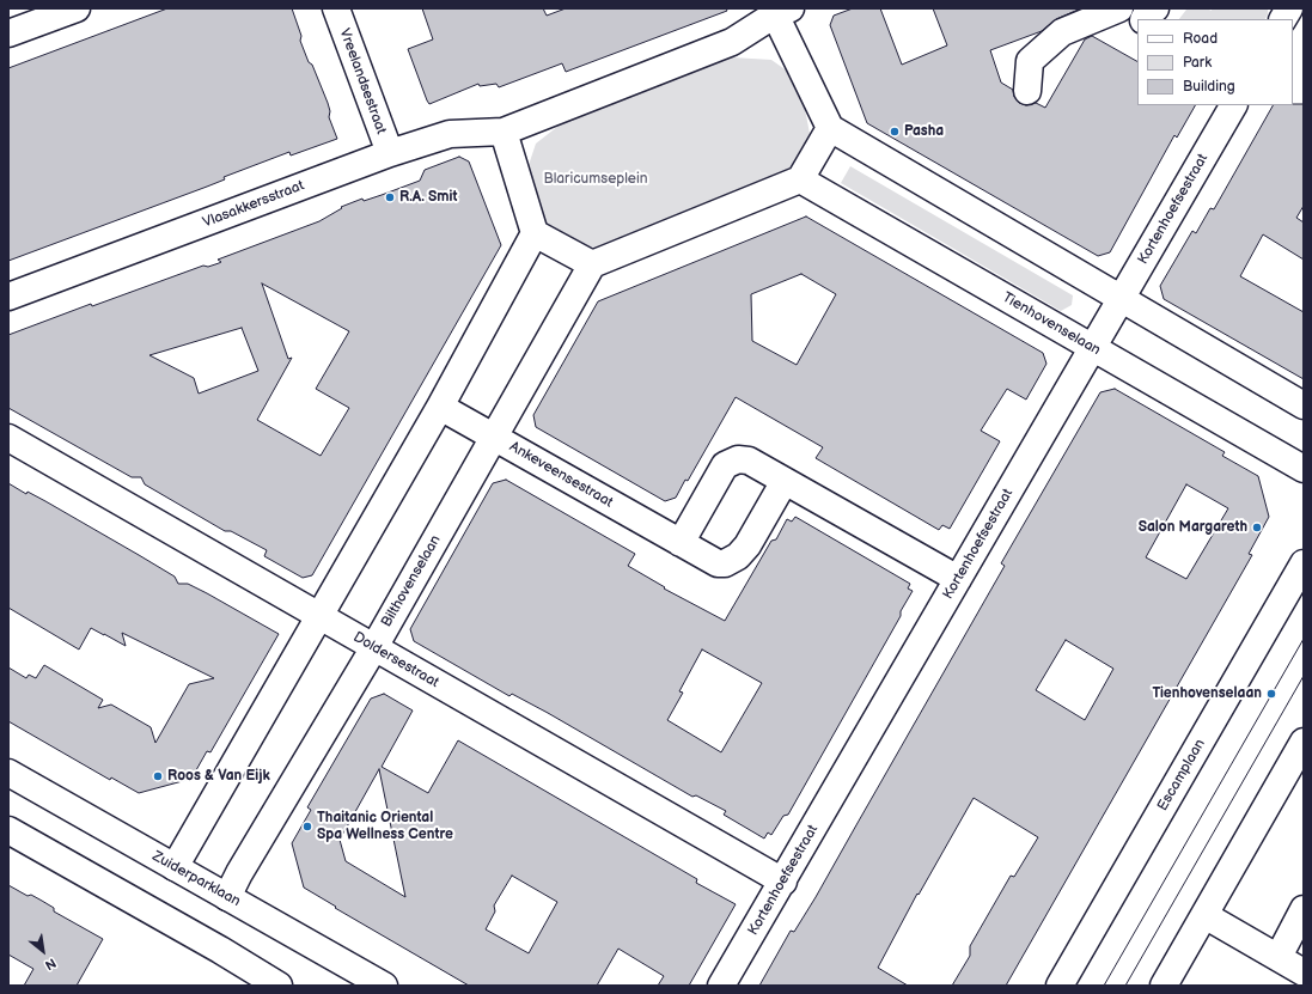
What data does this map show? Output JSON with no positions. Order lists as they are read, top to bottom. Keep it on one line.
{"streets":{"street":["Vreelandsestraat","Vlasakkersstraat","Kortenhoefsestraat","Tienhovenselaan","Ankeveensestraat","Bilthovenselaan","Doldersestraat","Escamplaan","Zuiderparklaan"]},"crossings":[["Vreelandsestraat","Vlasakkersstraat"],["Kortenhoefsestraat","Tienhovenselaan"],["Kortenhoefsestraat","Doldersestraat"],["Ankeveensestraat","Bilthovenselaan"],["Bilthovenselaan","Doldersestraat"],["Bilthovenselaan","Zuiderparklaan"]],"parks":["Blaricumseplein"],"places":["Pasha","R.A. Smit","Salon Margareth","Tienhovenselaan","Roos & Van Eijk","Thaitanic Oriental Spa Wellness Centre"],"legend":["Road","Park","Building"],"north":"bottom right"}
